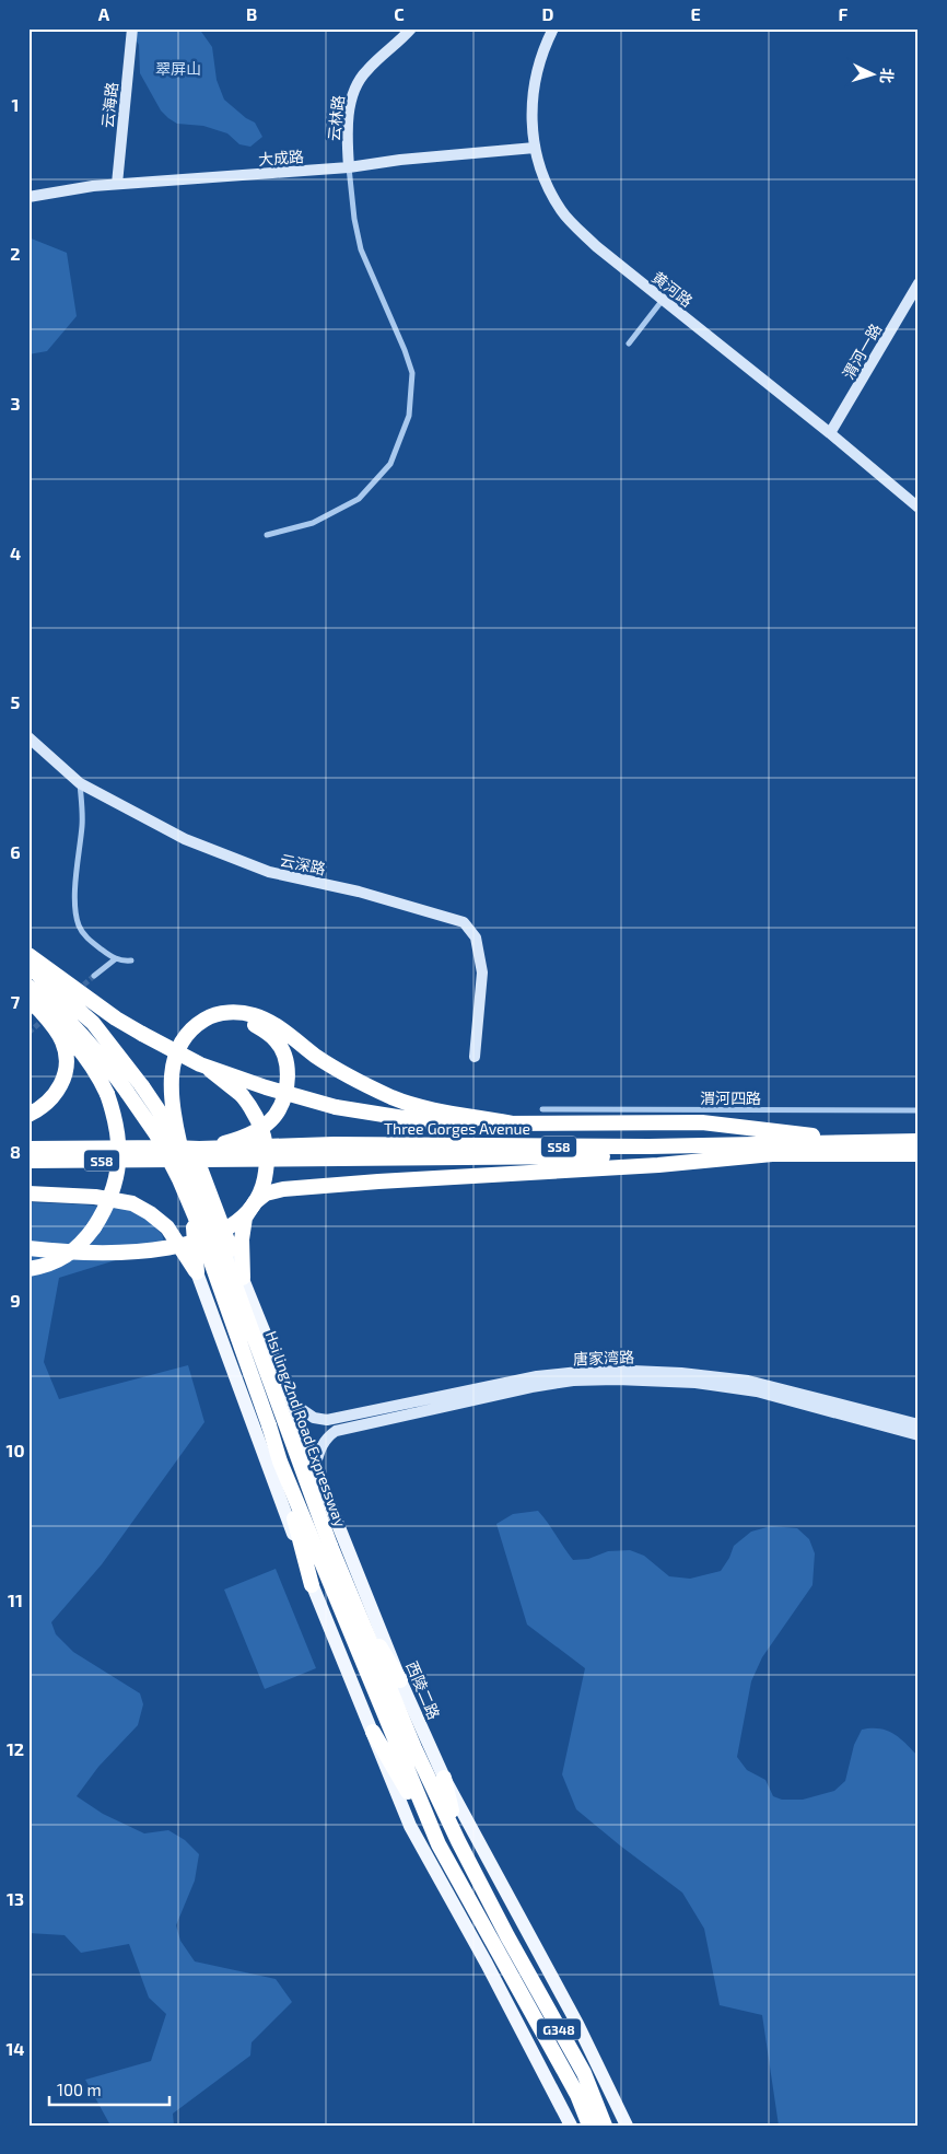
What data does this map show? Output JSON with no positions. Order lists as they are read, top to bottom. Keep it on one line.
{"streets":{"highway":["Three Gorges Avenue","S58","Hsi ling 2nd Road Expressway","G348"],"main road":["云海路","云林路","大成路","黄河路","渭河一路","云深路","唐家湾路","西陵二路"],"street":["渭河四路"]},"crossings":[["云海路","大成路"],["云林路","大成路"],["大成路","黄河路"],["黄河路","渭河一路"],["唐家湾路","西陵二路"]],"parks":["翠屏山"],"scale_bar":"100 m","north":"right","grid":{"columns":["A","B","C","D","E","F"],"rows":["1","2","3","4","5","6","7","8","9","10","11","12","13","14"]}}
